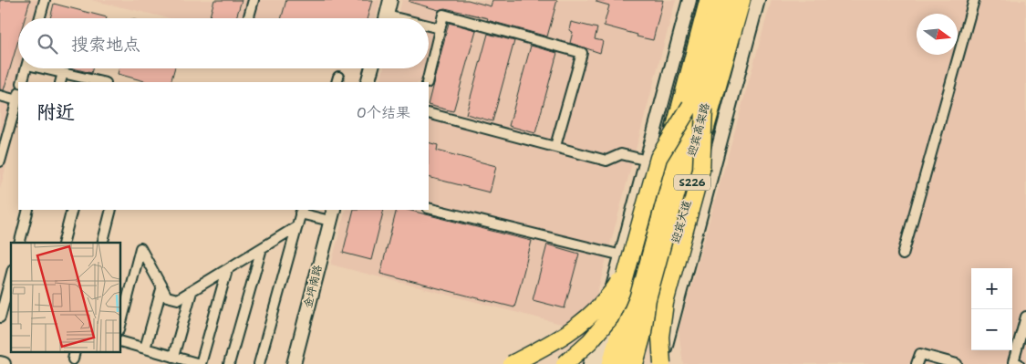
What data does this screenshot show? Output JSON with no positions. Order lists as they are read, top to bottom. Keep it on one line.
{"streets":{"highway":["迎宾高架路"],"main road":["S226","迎宾大道"],"street":["金坪南路"]},"north":"right","page":{"search":"搜索地点","heading":["附近","0个结果"],"map_buttons":["+","−"]}}
